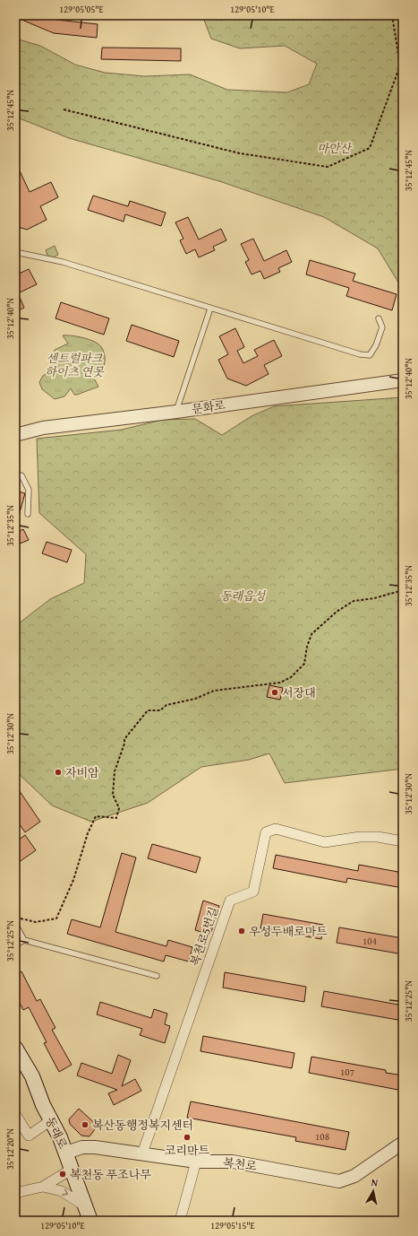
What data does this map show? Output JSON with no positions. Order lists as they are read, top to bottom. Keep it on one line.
{"streets":{"main road":["동래로"],"street":["문화로","복천로5번길","복천로"]},"crossings":[["복천로5번길","복천로"],["동래로","복천로"]],"parks":["마안산","센트럴파크 하이츠 연못","동래읍성"],"places":["서장대","자비암","우성두배로마트","복산동행정복지센터","코리마트","복천동 푸조나무"],"house_numbers":["104","107","108"],"north":"top","coordinates":["129°05'05\"E","129°05'10\"E","35°12'45\"N","35°12'40\"N","35°12'35\"N","35°12'30\"N","35°12'25\"N","35°12'20\"N","129°05'15\"E"]}
